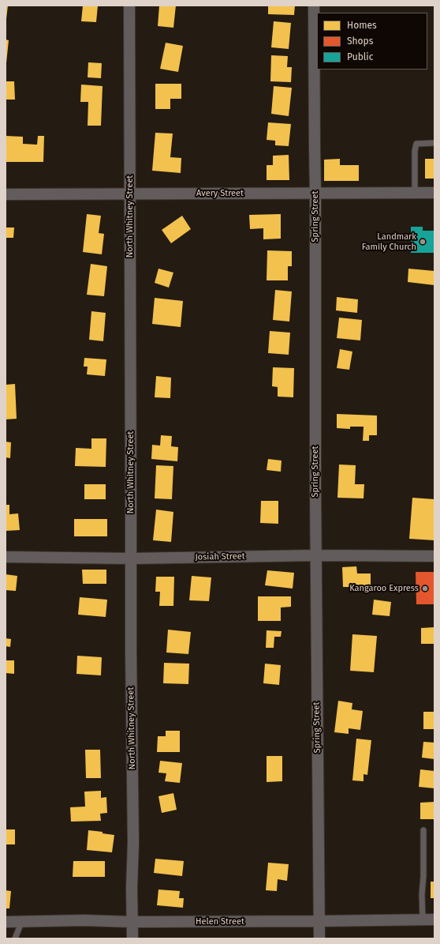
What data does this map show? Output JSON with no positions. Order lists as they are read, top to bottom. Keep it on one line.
{"streets":{"street":["Avery Street","North Whitney Street","Spring Street","Josiah Street","Helen Street"]},"crossings":[["Avery Street","North Whitney Street"],["Avery Street","Spring Street"],["North Whitney Street","Josiah Street"],["North Whitney Street","Helen Street"],["Spring Street","Josiah Street"],["Spring Street","Helen Street"]],"places":["Landmark Family Church","Kangaroo Express"],"legend":["Homes","Shops","Public"]}
